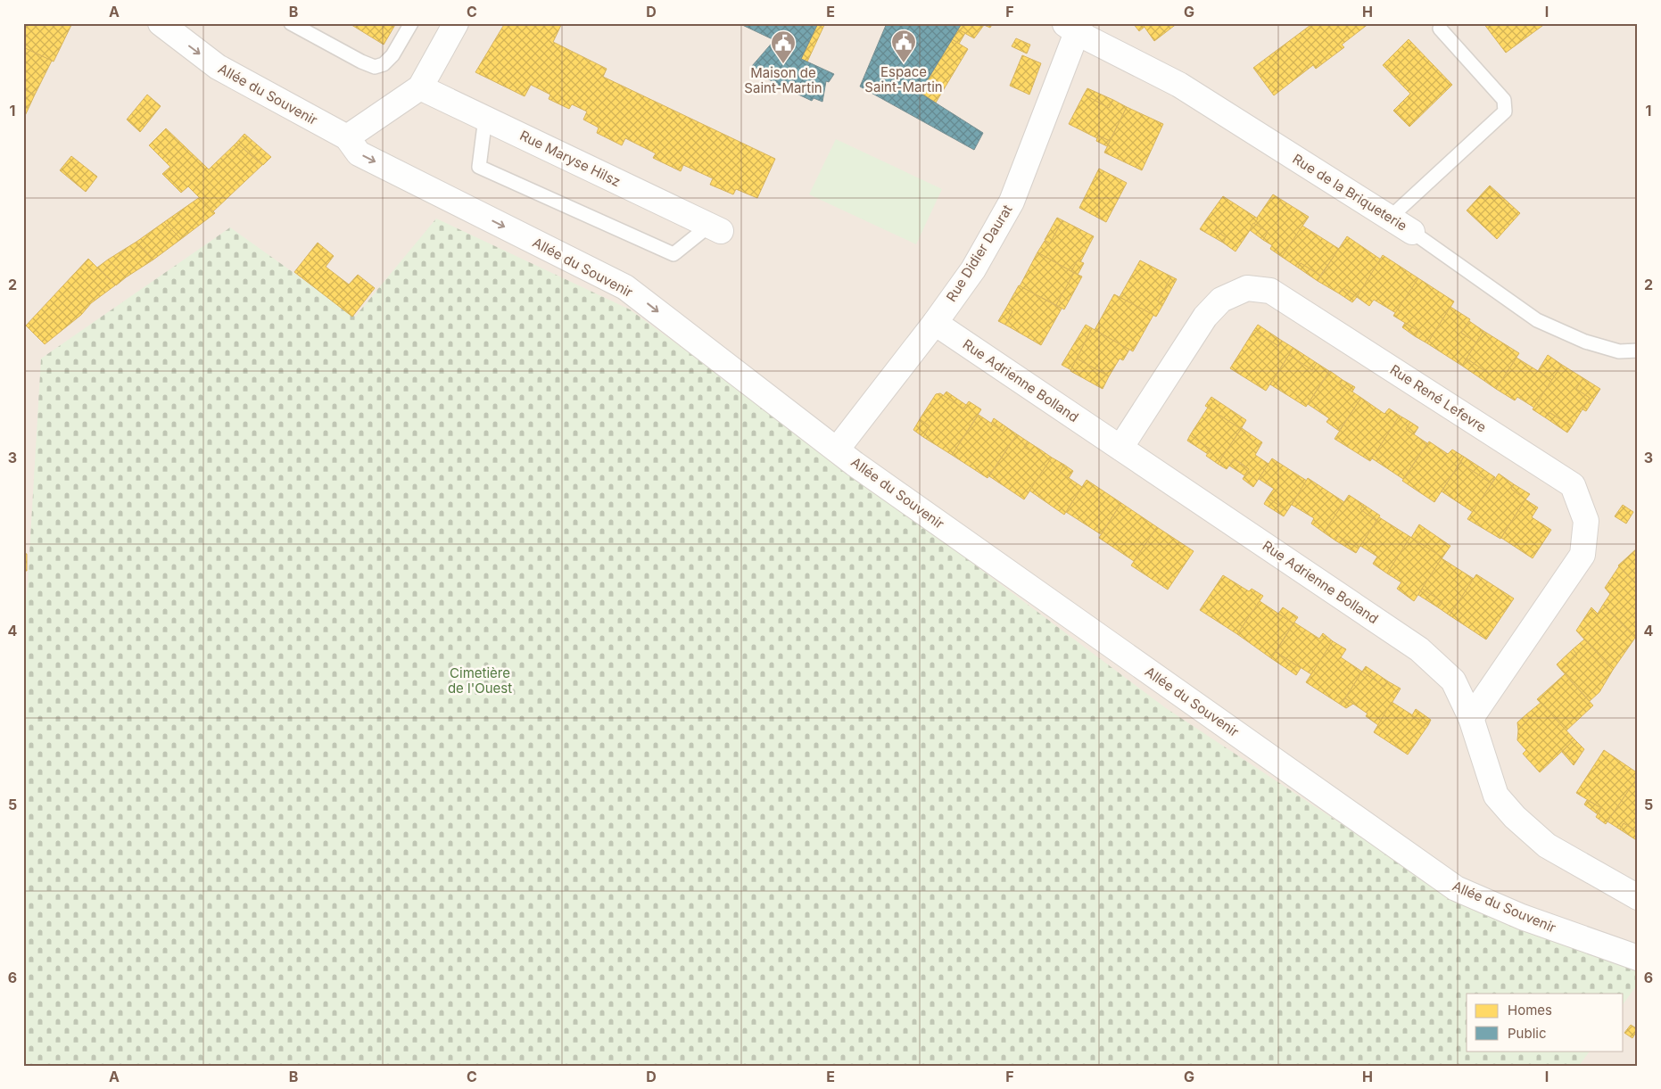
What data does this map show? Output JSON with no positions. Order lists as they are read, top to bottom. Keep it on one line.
{"streets":{"street":["Allée du Souvenir","Rue Maryse Hilsz","Rue de la Briqueterie","Rue Didier Daurat","Rue Adrienne Bolland","Rue René Lefevre"]},"crossings":[["Allée du Souvenir","Rue Didier Daurat"],["Rue de la Briqueterie","Rue Didier Daurat"],["Rue Didier Daurat","Rue Adrienne Bolland"],["Rue Adrienne Bolland","Rue René Lefevre"]],"one_way":["Allée du Souvenir"],"parks":["Cimetière de l'Ouest"],"places":{"public building":["Espace Saint-Martin","Maison de Saint-Martin"]},"legend":["Homes","Public"],"grid":{"columns":["A","B","C","D","E","F","G","H","I"],"rows":["1","2","3","4","5","6"]}}
